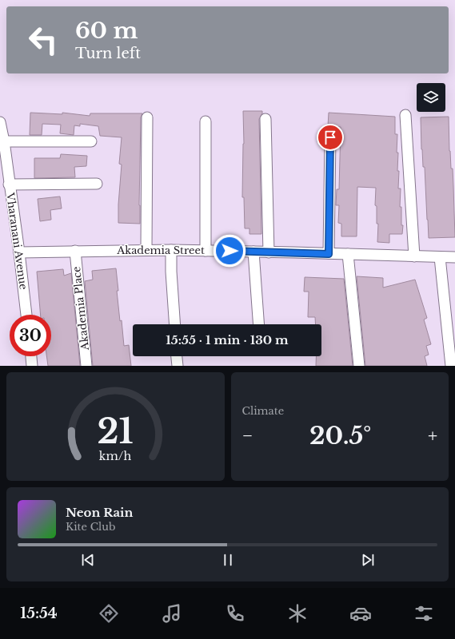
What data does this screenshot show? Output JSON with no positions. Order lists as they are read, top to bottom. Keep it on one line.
{"streets":{"street":["Vharanani Avenue","Akademia Street","Akademia Place"]},"crossings":[["Vharanani Avenue","Akademia Street"],["Akademia Street","Akademia Place"]],"page":{"turn":["60 m","Turn left"],"limit":"30","trip":"15:55 · 1 min · 130 m","tile":"Climate","heat":["−","20.5°","+"],"song":["Neon Rain","Kite Club"],"tabs":"15:54","gauge":["21","km/h"]}}
